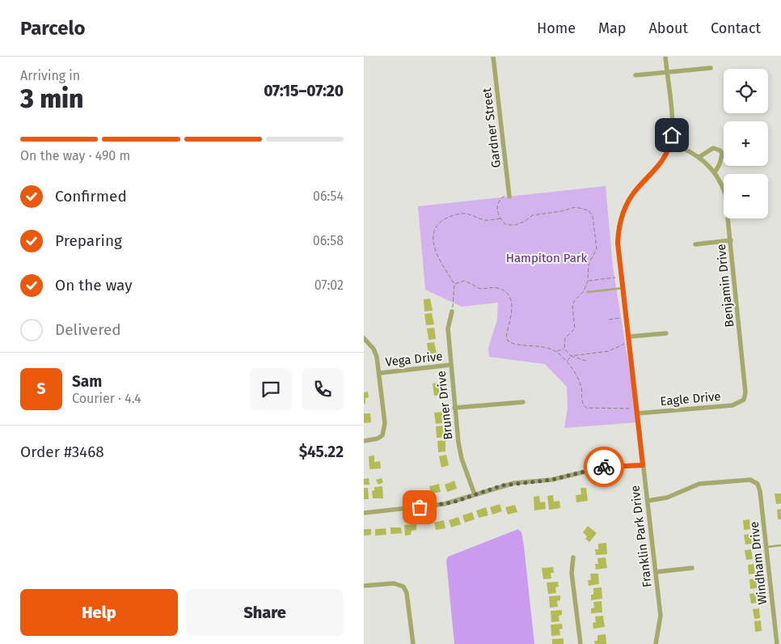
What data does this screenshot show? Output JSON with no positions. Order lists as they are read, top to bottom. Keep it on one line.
{"streets":{"street":["Gardner Street","Benjamin Drive","Vega Drive","Eagle Drive","Bruner Drive","Franklin Park Drive","Windham Drive"]},"crossings":[["Benjamin Drive","Eagle Drive"],["Benjamin Drive","Franklin Park Drive"],["Vega Drive","Bruner Drive"],["Eagle Drive","Franklin Park Drive"],["Franklin Park Drive","Windham Drive"]],"parks":["Hampiton Park"],"page":{"header":"Parcelo","nav":["Home","Map","About","Contact"],"heading":["3 min","Arriving in","07:15–07:20"],"panel":["Sam","Courier · 4.4","Order #3468","$45.22"],"map_buttons":["+","−"],"bar":"On the way · 490 m","list":[["Confirmed","06:54"],["Preparing","06:58"],["On the way","07:02"],"Delivered"],"round":"S","buttons":["Help","Share"]}}
